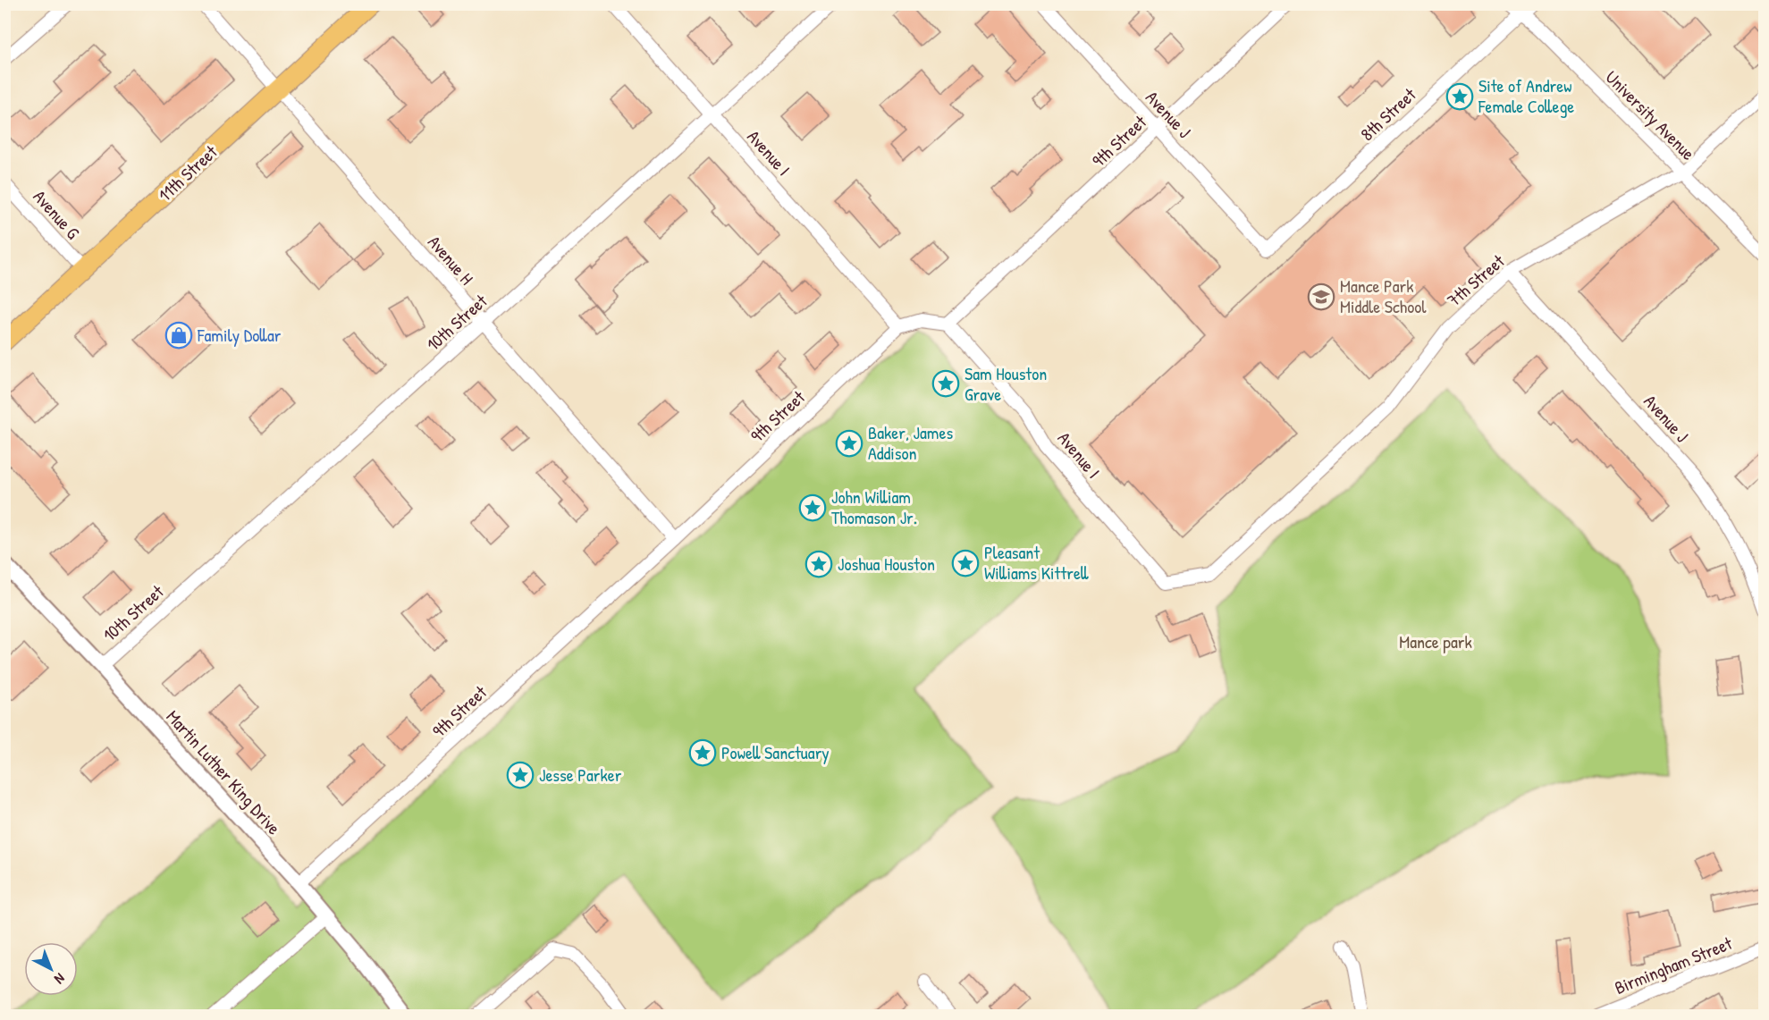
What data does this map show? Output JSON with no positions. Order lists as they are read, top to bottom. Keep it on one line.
{"streets":{"main road":["11th Street"],"street":["Avenue J","8th Street","University Avenue","9th Street","Avenue I","Avenue G","Avenue H","7th Street","10th Street","Martin Luther King Drive","Birmingham Street"]},"crossings":[["Avenue J","8th Street"],["Avenue J","9th Street"],["Avenue J","7th Street"],["8th Street","University Avenue"],["University Avenue","7th Street"],["9th Street","Avenue I"],["9th Street","Avenue H"],["9th Street","Martin Luther King Drive"],["Avenue I","7th Street"],["Avenue I","10th Street"],["11th Street","Avenue G"],["11th Street","Avenue H"],["Avenue H","10th Street"],["10th Street","Martin Luther King Drive"]],"parks":["Mance park"],"places":{"place":["Site of Andrew Female College","Sam Houston Grave","Baker, James Addison","John William Thomason Jr.","Pleasant Williams Kittrell","Joshua Houston","Powell Sanctuary","Jesse Parker"],"school or university":["Mance Park Middle School"],"shop":["Family Dollar"]},"north":"bottom right"}
